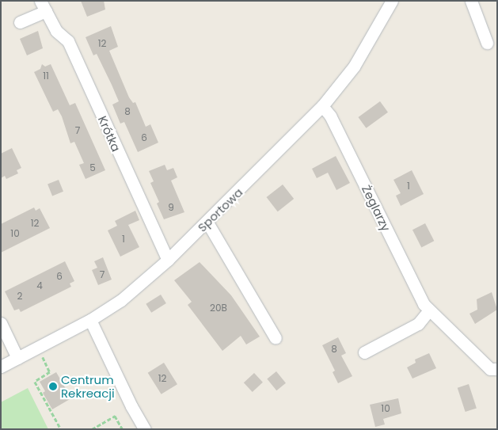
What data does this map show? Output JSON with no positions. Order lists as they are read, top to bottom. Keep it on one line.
{"streets":{"street":["Krótka","Żeglarzy","Sportowa"]},"crossings":[["Krótka","Sportowa"],["Żeglarzy","Sportowa"]],"places":["Centrum Rekreacji"],"house_numbers":["12","11","8","7","6","5","1","9","12","10","1","7","6","4","2","20B","8","12","10"]}
